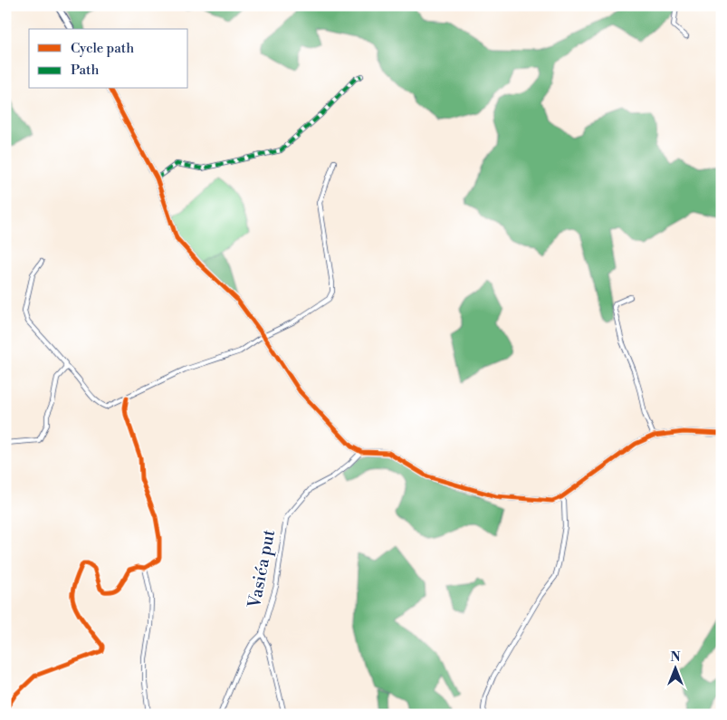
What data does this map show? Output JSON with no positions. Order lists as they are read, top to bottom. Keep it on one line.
{"streets":{"street":["Vasića put"]},"legend":["Cycle path","Path"],"north":"top"}
